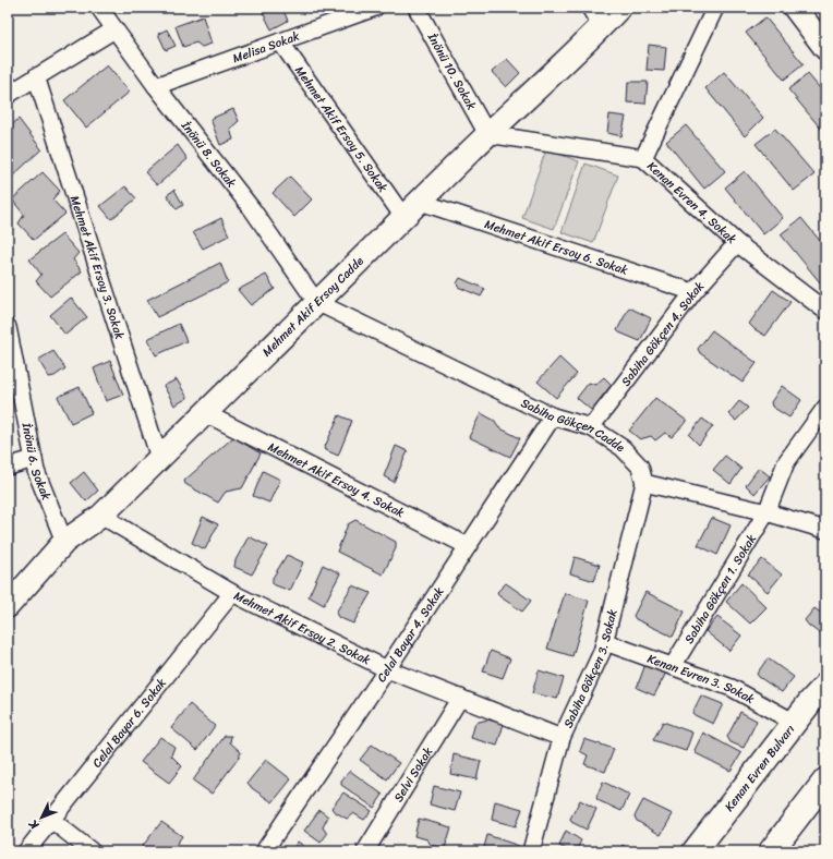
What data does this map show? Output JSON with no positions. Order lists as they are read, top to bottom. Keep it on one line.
{"streets":{"main road":["Kenan Evren Bulvarı"],"street":["Melisa Sokak","İnönü 10. Sokak","Mehmet Akif Ersoy 5. Sokak","İnönü 8. Sokak","Kenan Evren 4. Sokak","Mehmet Akif Ersoy 6. Sokak","Mehmet Akif Ersoy 3. Sokak","Mehmet Akif Ersoy Cadde","Sabiha Gökçen 4. Sokak","Sabiha Gökçen Cadde","İnönü 6. Sokak","Mehmet Akif Ersoy 4. Sokak","Sabiha Gökçen 1. Sokak","Mehmet Akif Ersoy 2. Sokak","Celal Bayar 4. Sokak","Sabiha Gökçen 3. Sokak","Kenan Evren 3. Sokak","Celal Bayar 6. Sokak","Selvi Sokak"]},"crossings":[["Melisa Sokak","Mehmet Akif Ersoy 5. Sokak"],["Melisa Sokak","İnönü 8. Sokak"],["İnönü 10. Sokak","Kenan Evren 4. Sokak"],["İnönü 10. Sokak","Mehmet Akif Ersoy Cadde"],["Mehmet Akif Ersoy 5. Sokak","Mehmet Akif Ersoy 6. Sokak"],["Mehmet Akif Ersoy 5. Sokak","Mehmet Akif Ersoy Cadde"],["İnönü 8. Sokak","Mehmet Akif Ersoy Cadde"],["İnönü 8. Sokak","Sabiha Gökçen Cadde"],["Kenan Evren 4. Sokak","Mehmet Akif Ersoy Cadde"],["Kenan Evren 4. Sokak","Sabiha Gökçen 4. Sokak"],["Mehmet Akif Ersoy 6. Sokak","Mehmet Akif Ersoy Cadde"],["Mehmet Akif Ersoy 6. Sokak","Sabiha Gökçen 4. Sokak"],["Mehmet Akif Ersoy 3. Sokak","Mehmet Akif Ersoy Cadde"],["Mehmet Akif Ersoy Cadde","Sabiha Gökçen Cadde"],["Mehmet Akif Ersoy Cadde","İnönü 6. Sokak"],["Mehmet Akif Ersoy Cadde","Mehmet Akif Ersoy 4. Sokak"],["Mehmet Akif Ersoy Cadde","Mehmet Akif Ersoy 2. Sokak"],["Sabiha Gökçen 4. Sokak","Sabiha Gökçen Cadde"],["Sabiha Gökçen Cadde","Celal Bayar 4. Sokak"],["Sabiha Gökçen Cadde","Sabiha Gökçen 3. Sokak"],["Mehmet Akif Ersoy 4. Sokak","Celal Bayar 4. Sokak"],["Sabiha Gökçen 1. Sokak","Kenan Evren 3. Sokak"],["Mehmet Akif Ersoy 2. Sokak","Celal Bayar 4. Sokak"],["Mehmet Akif Ersoy 2. Sokak","Sabiha Gökçen 3. Sokak"],["Mehmet Akif Ersoy 2. Sokak","Celal Bayar 6. Sokak"],["Mehmet Akif Ersoy 2. Sokak","Selvi Sokak"],["Sabiha Gökçen 3. Sokak","Kenan Evren 3. Sokak"],["Kenan Evren 3. Sokak","Kenan Evren Bulvarı"]],"north":"bottom left"}
